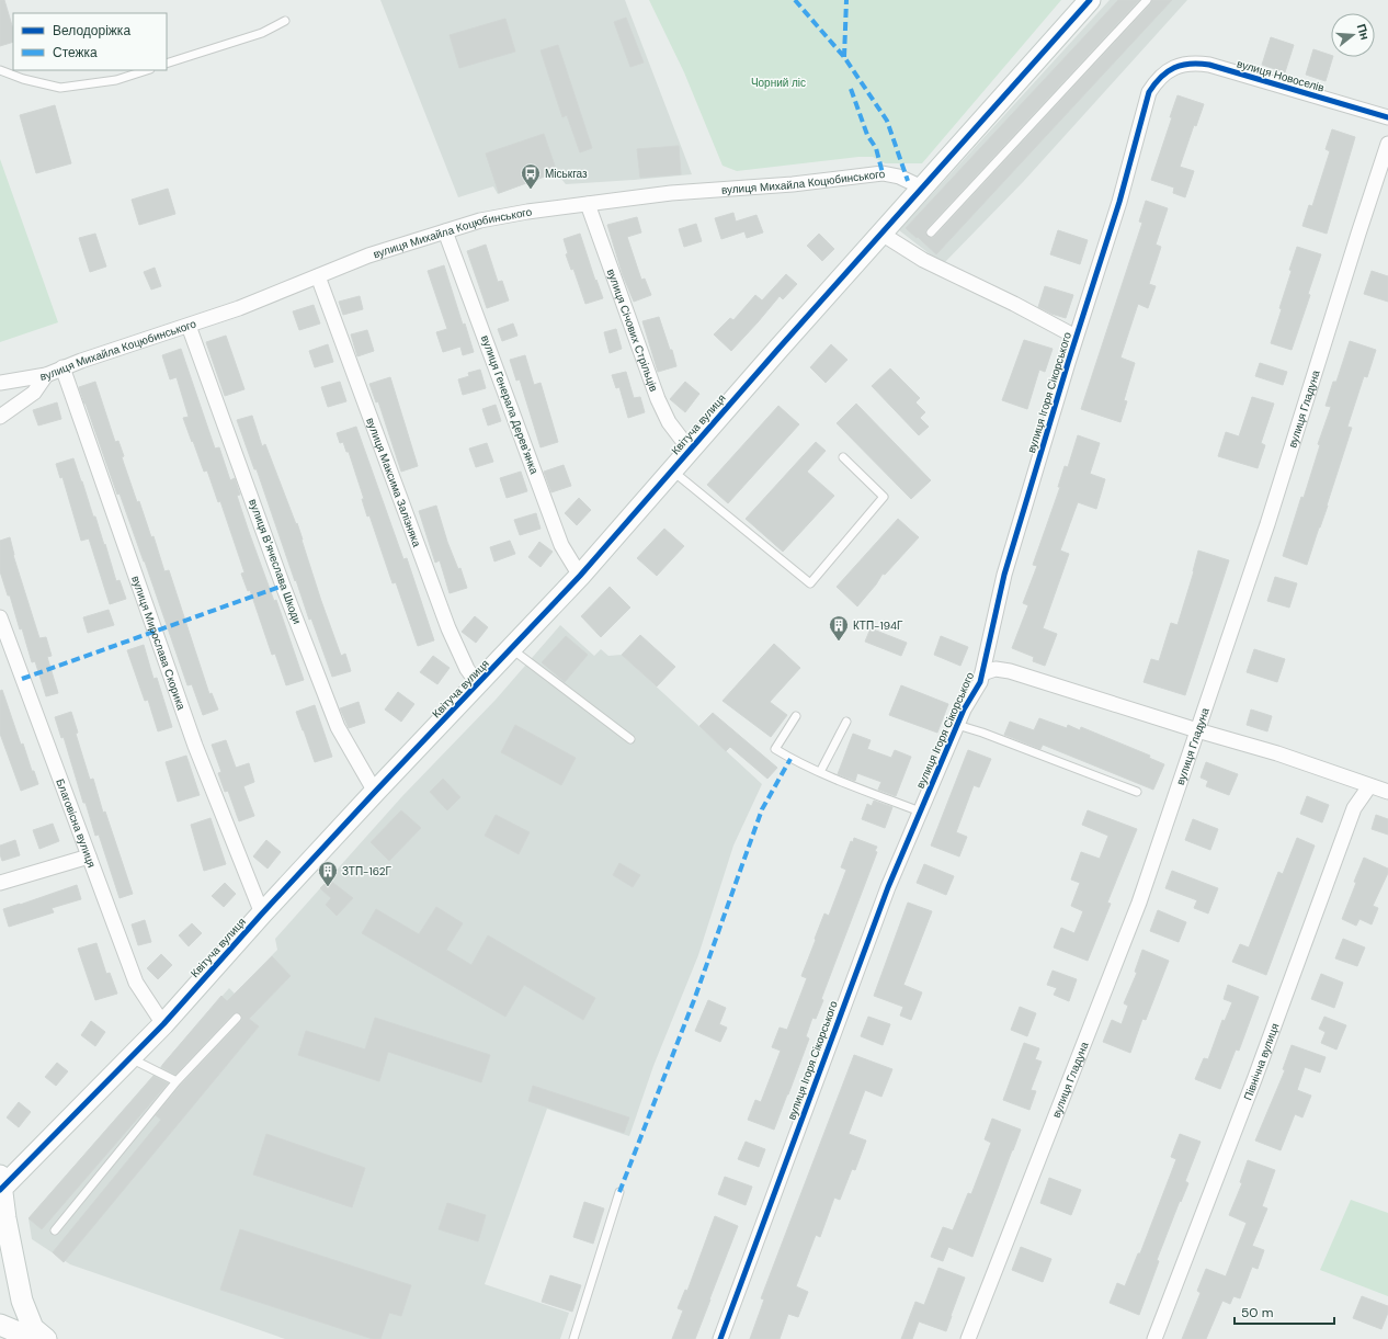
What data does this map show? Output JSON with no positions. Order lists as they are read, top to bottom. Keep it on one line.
{"streets":{"street":["вулиця Новоселів","вулиця Михайла Коцюбинського","вулиця Січових Стрільців","вулиця Ігоря Сікорського","вулиця Генерала Деревʼянка","вулиця Гладуна","Квітуча вулиця","вулиця Максима Залізняка","вулиця Вʼячеслава Шкоди","вулиця Мирослава Скорика","Благовісна вулиця","Північна вулиця"]},"crossings":[["вулиця Новоселів","вулиця Ігоря Сікорського"],["вулиця Михайла Коцюбинського","вулиця Січових Стрільців"],["вулиця Михайла Коцюбинського","вулиця Генерала Деревʼянка"],["вулиця Михайла Коцюбинського","Квітуча вулиця"],["вулиця Михайла Коцюбинського","вулиця Максима Залізняка"],["вулиця Михайла Коцюбинського","вулиця Вʼячеслава Шкоди"],["вулиця Михайла Коцюбинського","вулиця Мирослава Скорика"],["вулиця Січових Стрільців","Квітуча вулиця"],["вулиця Генерала Деревʼянка","Квітуча вулиця"],["Квітуча вулиця","вулиця Максима Залізняка"],["Квітуча вулиця","вулиця Вʼячеслава Шкоди"],["Квітуча вулиця","вулиця Мирослава Скорика"],["Квітуча вулиця","Благовісна вулиця"]],"parks":["Чорний ліс"],"places":{"bus stop":["Міськгаз"],"building":["КТП-194Г","ЗТП-162Г"]},"legend":["Велодоріжка","Стежка"],"scale_bar":"50 m","north":"right"}
